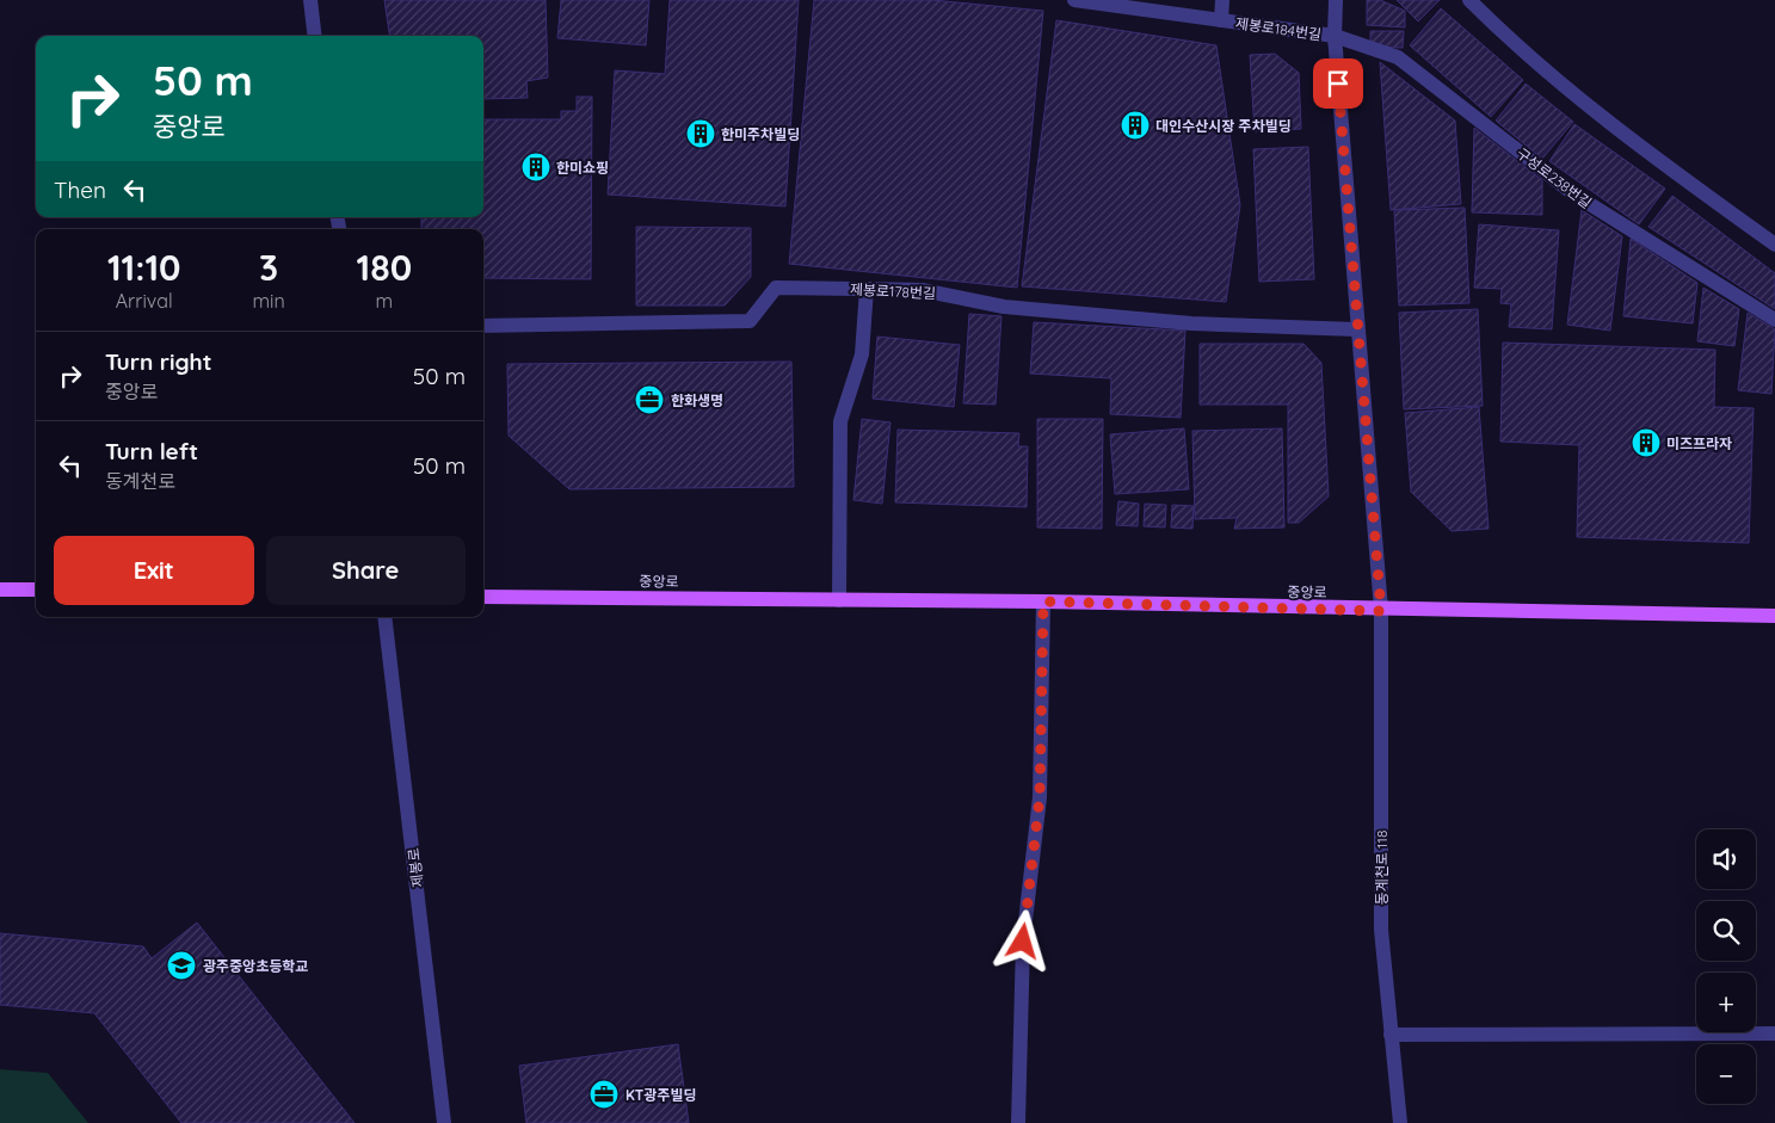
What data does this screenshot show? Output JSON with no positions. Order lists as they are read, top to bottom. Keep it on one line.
{"streets":{"main road":["중앙로"],"street":["제봉로184번길","구성로238번길","제봉로178번길","제봉로","동계천로 118"]},"crossings":[["제봉로184번길","구성로238번길"],["제봉로184번길","동계천로 118"],["구성로238번길","동계천로 118"],["제봉로178번길","동계천로 118"],["중앙로","동계천로 118"]],"places":{"building":["대인수산시장 주차빌딩","한미주차빌딩","한미쇼핑","미즈프라자"],"office":["한화생명","KT광주빌딩"],"school or university":["광주중앙초등학교"]},"page":{"turn":["50 m","중앙로"],"then":"Then","eta":["11:10","Arrival","3","min","180","m"],"list":[{"name":"Turn right","note":"중앙로","value":"50 m"},{"name":"Turn left","note":"동계천로","value":"50 m"}],"buttons":["Exit","Share"],"map_buttons":["+","−"]}}
